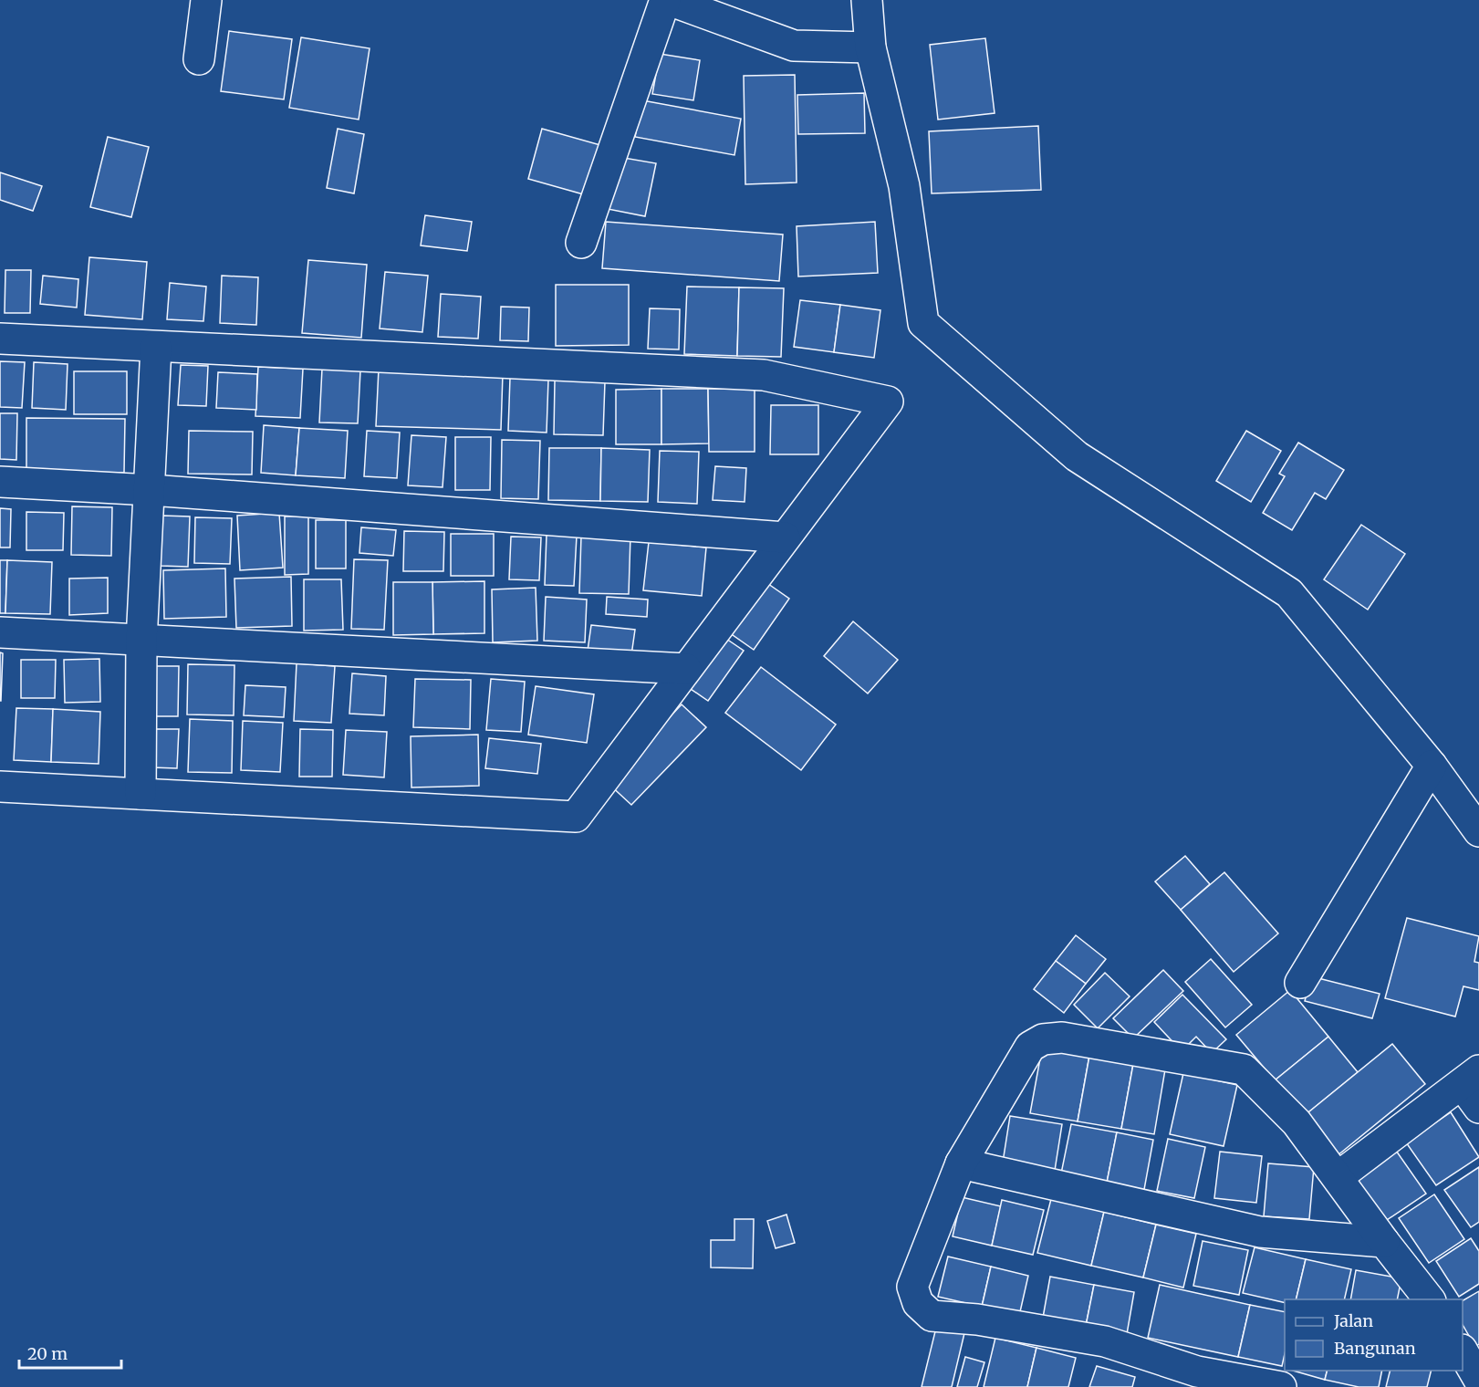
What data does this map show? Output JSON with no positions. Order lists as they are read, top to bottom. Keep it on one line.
{"legend":["Jalan","Bangunan"],"scale_bar":"20 m"}
